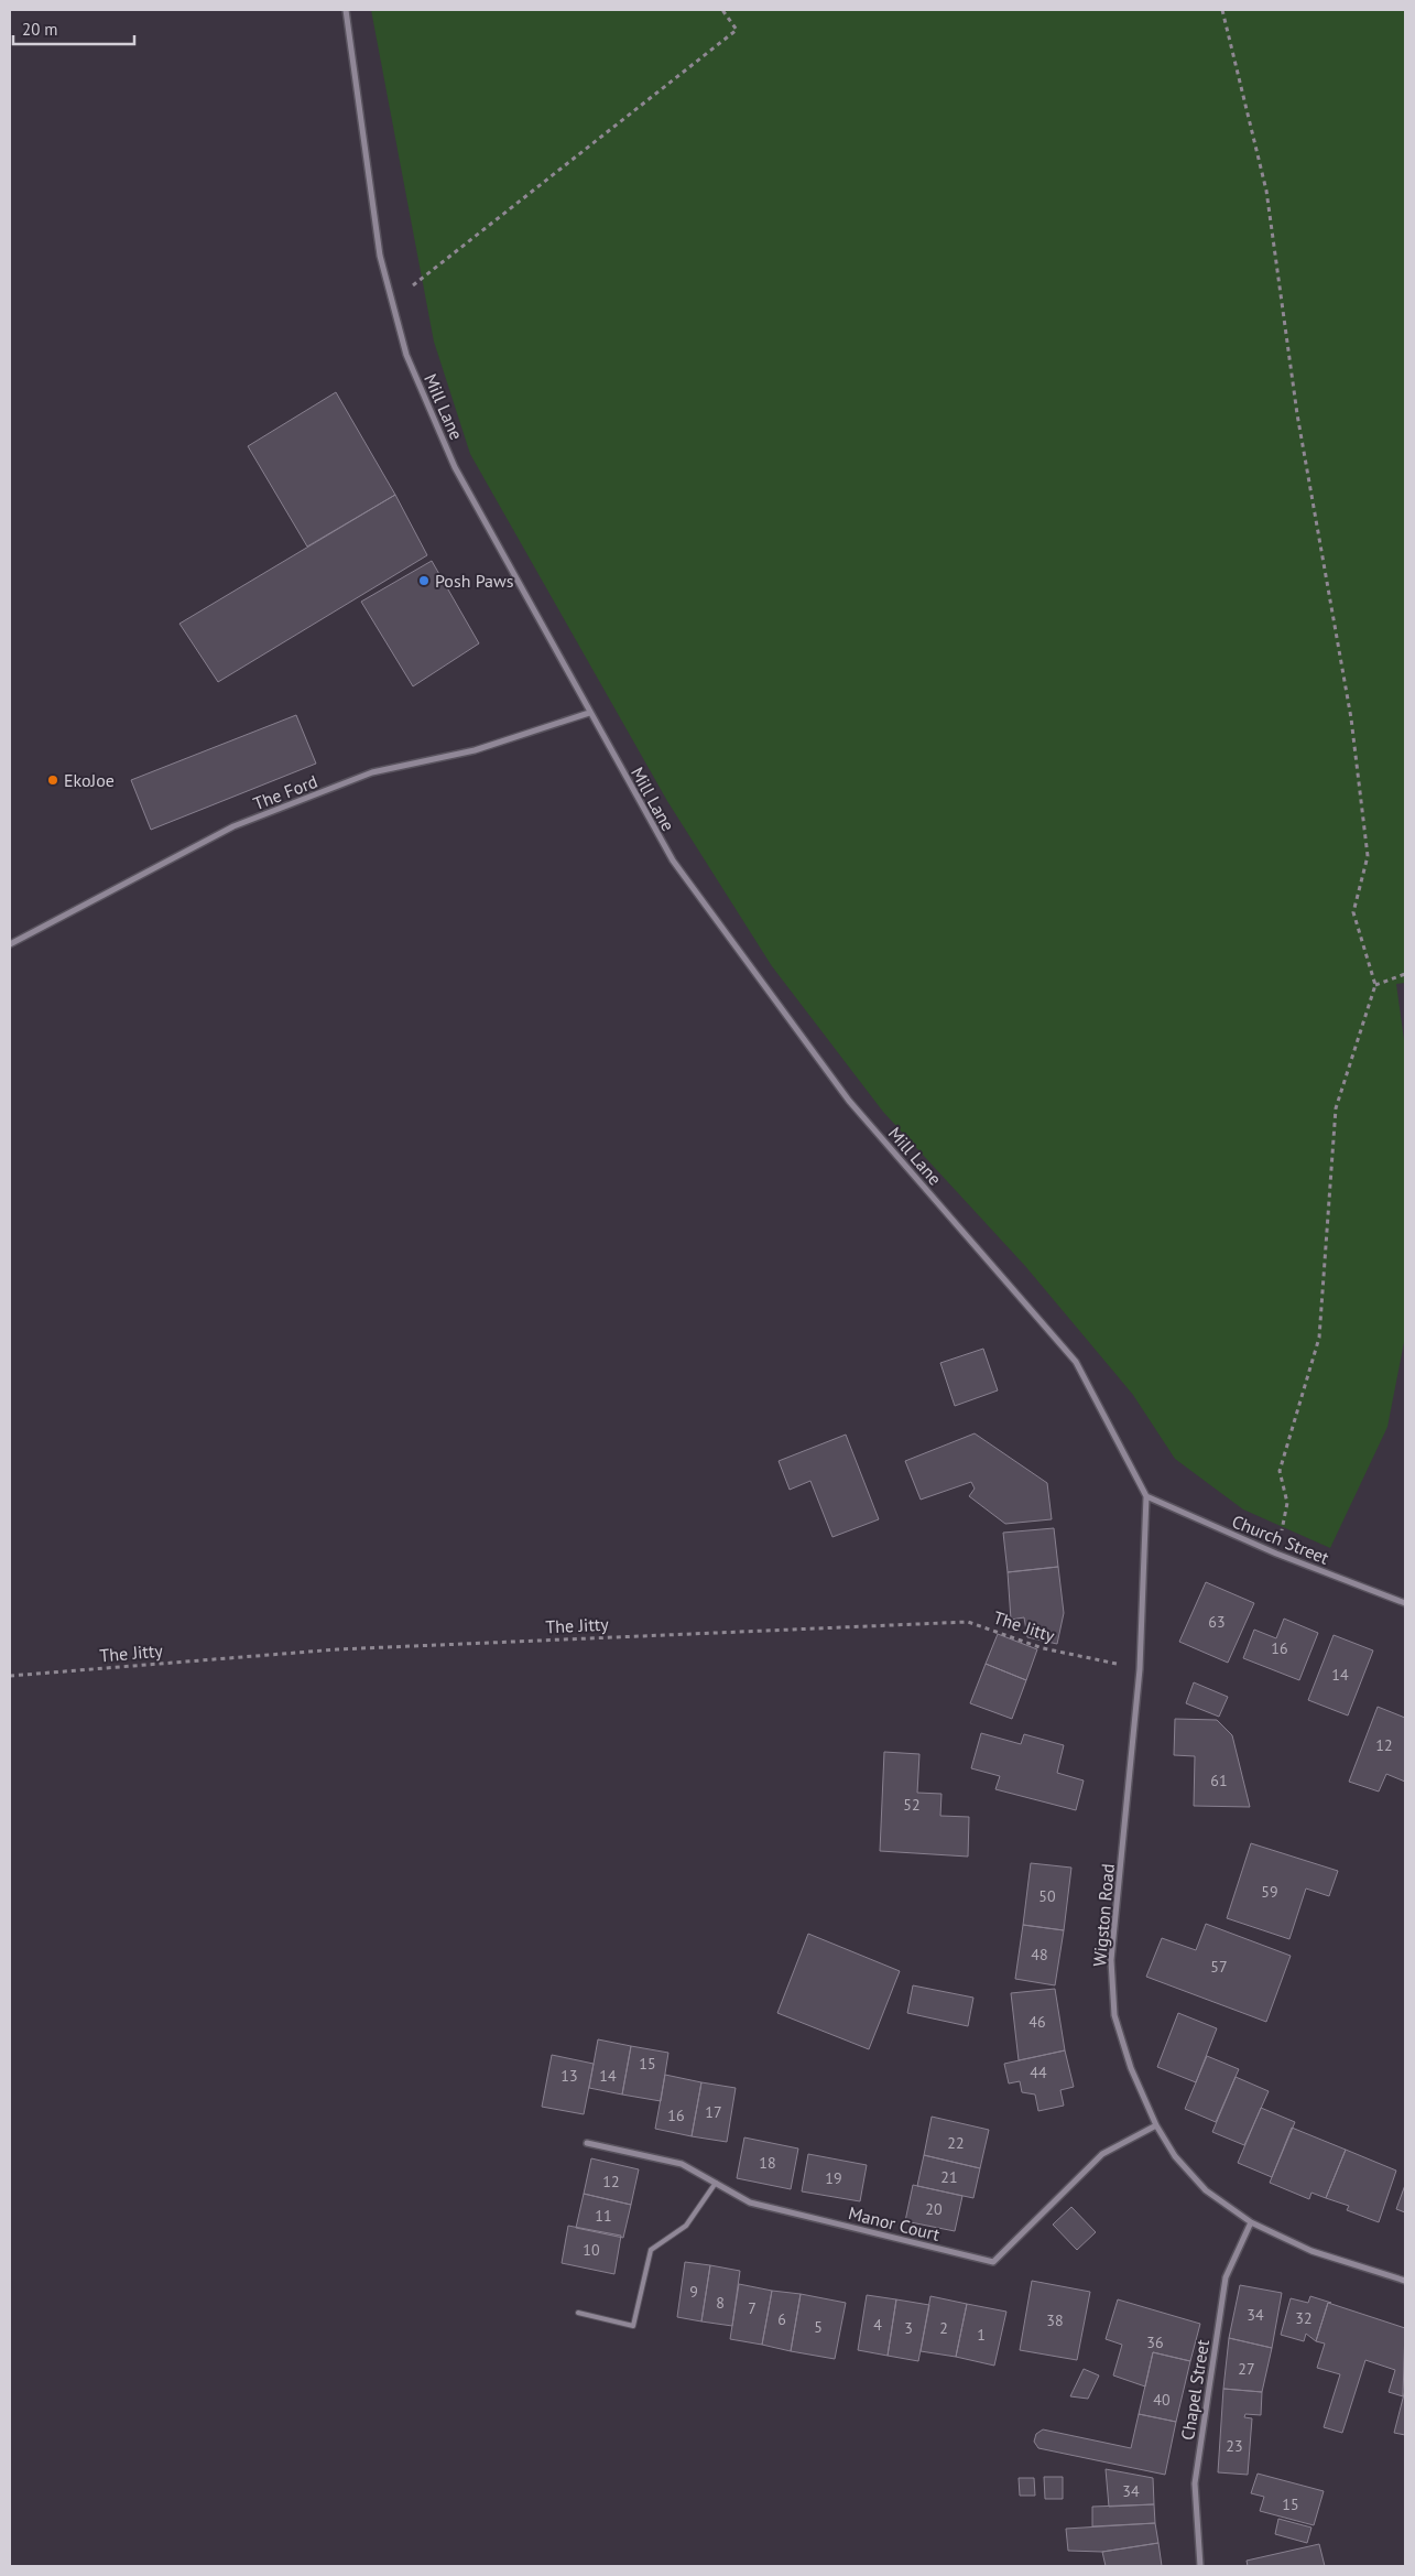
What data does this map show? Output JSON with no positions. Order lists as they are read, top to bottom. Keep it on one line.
{"streets":{"street":["Mill Lane","The Ford","Church Street","Wigston Road","Manor Court","Chapel Street"],"path":["The Jitty"]},"crossings":[["Mill Lane","The Ford"],["Mill Lane","Church Street"],["Mill Lane","Wigston Road"],["Church Street","Wigston Road"],["The Jitty","Wigston Road"],["Wigston Road","Manor Court"],["Wigston Road","Chapel Street"]],"places":["Posh Paws","EkoJoe"],"house_numbers":["63","16","14","12","61","52","59","50","48","57","46","15","44","13","14","17","16","22","18","21","19","12","20","11","10","9","8","7","34","32","6","38","4","5","3","2","1","36","27","40","23","34","15"],"scale_bar":"20 m"}
